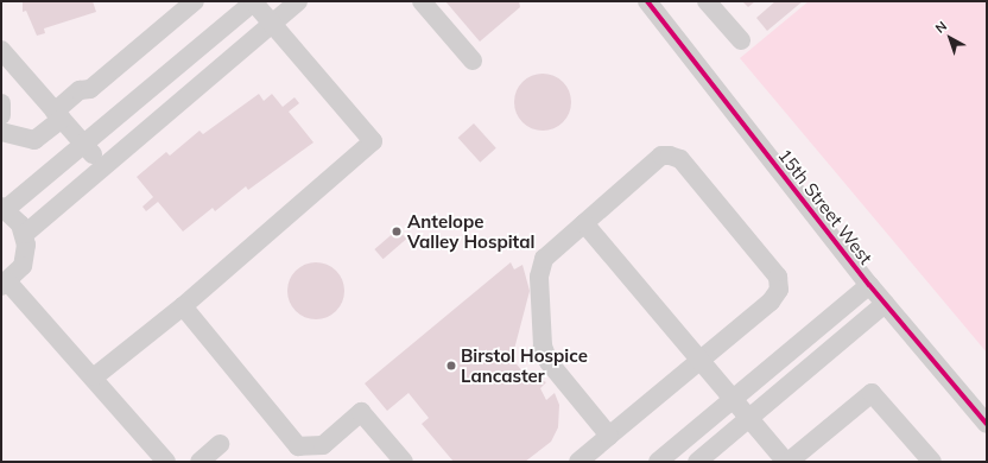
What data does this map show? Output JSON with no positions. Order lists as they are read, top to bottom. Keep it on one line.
{"streets":{"street":["15th Street West"]},"places":["Antelope Valley Hospital","Birstol Hospice Lancaster"],"north":"top left"}
